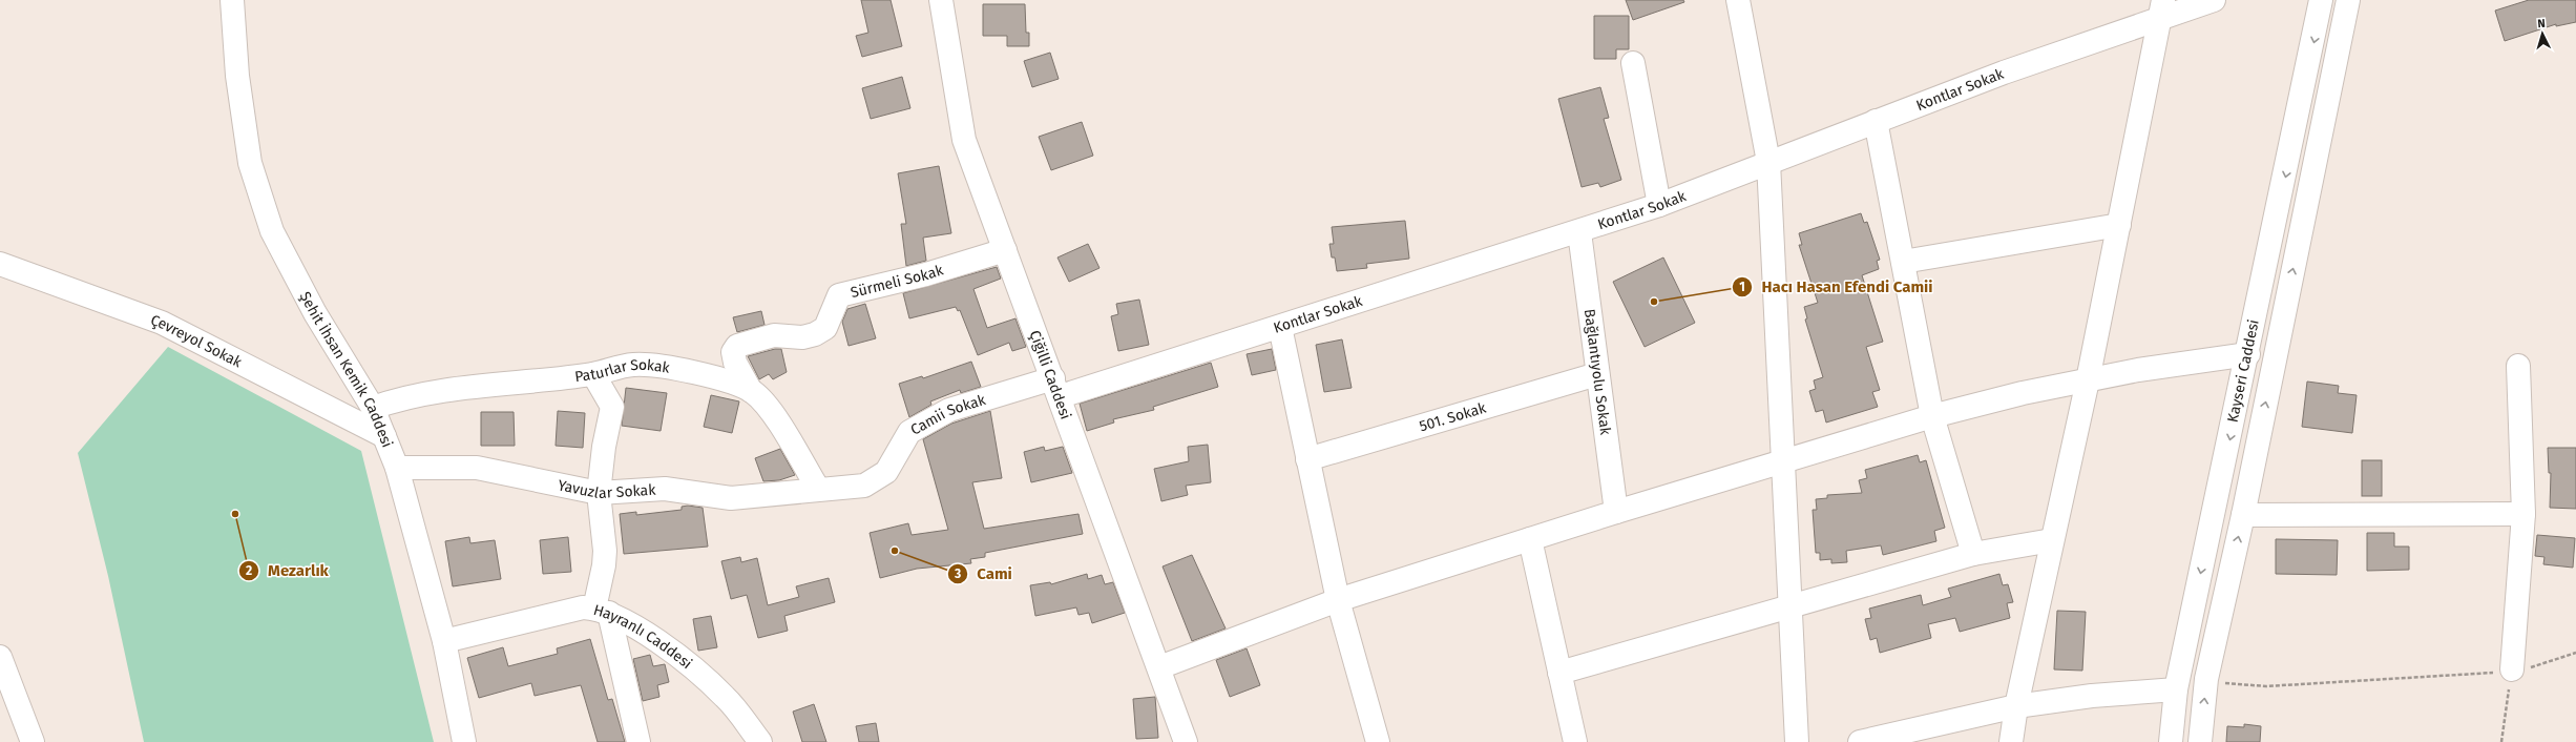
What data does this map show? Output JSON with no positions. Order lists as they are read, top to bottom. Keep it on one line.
{"streets":{"street":["Kontlar Sokak","Sürmeli Sokak","Çevreyol Sokak","Şehit İhsan Kemik Caddesi","Kayseri Caddesi","Paturlar Sokak","Bağlantıyolu Sokak","Çiğilli Caddesi","Camii Sokak","501. Sokak","Yavuzlar Sokak","Hayranlı Caddesi"]},"crossings":[["Kontlar Sokak","Bağlantıyolu Sokak"],["Kontlar Sokak","Çiğilli Caddesi"],["Kontlar Sokak","Camii Sokak"],["Sürmeli Sokak","Paturlar Sokak"],["Sürmeli Sokak","Çiğilli Caddesi"],["Çevreyol Sokak","Şehit İhsan Kemik Caddesi"],["Şehit İhsan Kemik Caddesi","Paturlar Sokak"],["Şehit İhsan Kemik Caddesi","Yavuzlar Sokak"],["Şehit İhsan Kemik Caddesi","Hayranlı Caddesi"],["Paturlar Sokak","Camii Sokak"],["Paturlar Sokak","Yavuzlar Sokak"],["Bağlantıyolu Sokak","501. Sokak"],["Çiğilli Caddesi","Camii Sokak"],["Camii Sokak","Yavuzlar Sokak"]],"places":["Hacı Hasan Efendi Camii","Mezarlık","Cami"],"north":"top"}
